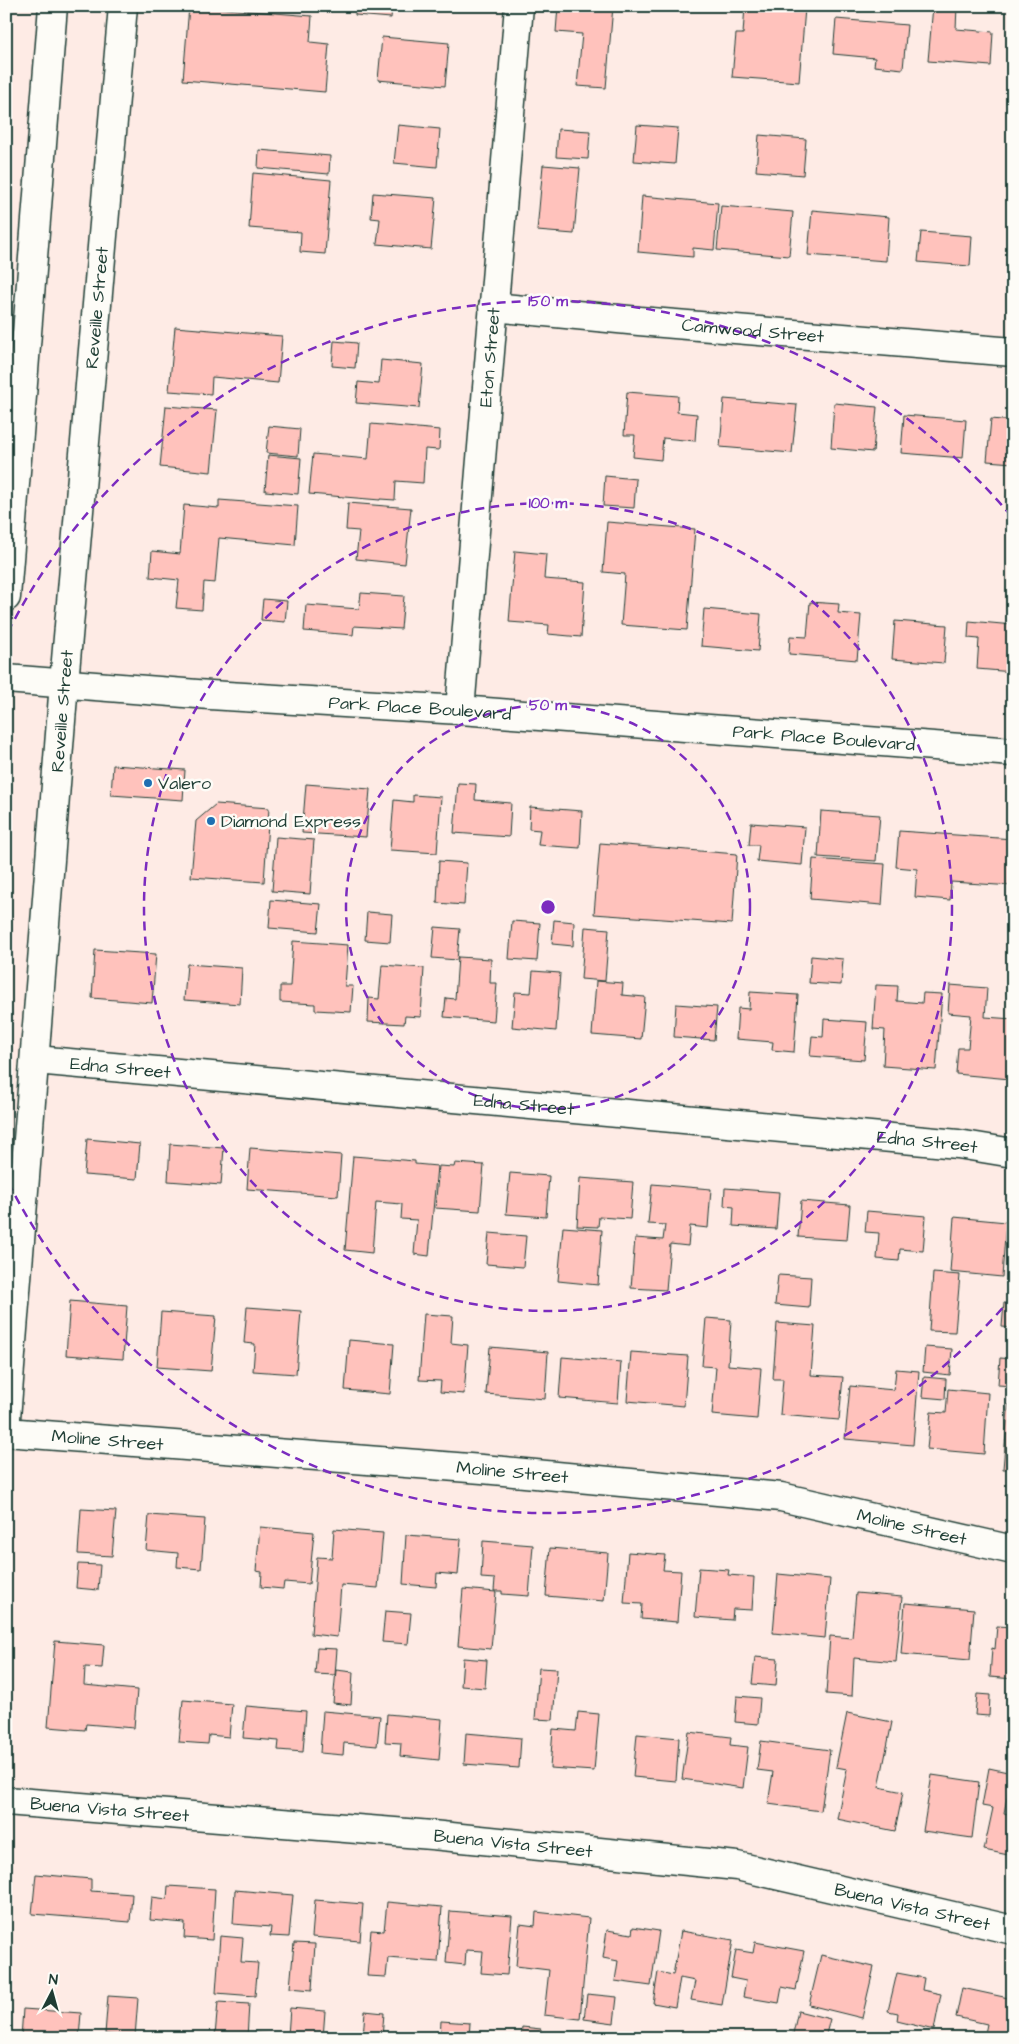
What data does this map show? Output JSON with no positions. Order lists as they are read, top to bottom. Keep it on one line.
{"streets":{"street":["Reveille Street","Camwood Street","Eton Street","Park Place Boulevard","Edna Street","Moline Street","Buena Vista Street"]},"crossings":[["Reveille Street","Park Place Boulevard"],["Reveille Street","Edna Street"],["Camwood Street","Eton Street"],["Eton Street","Park Place Boulevard"]],"places":["Valero","Diamond Express"],"north":"top","rings":["150 m","100 m","50 m"]}
